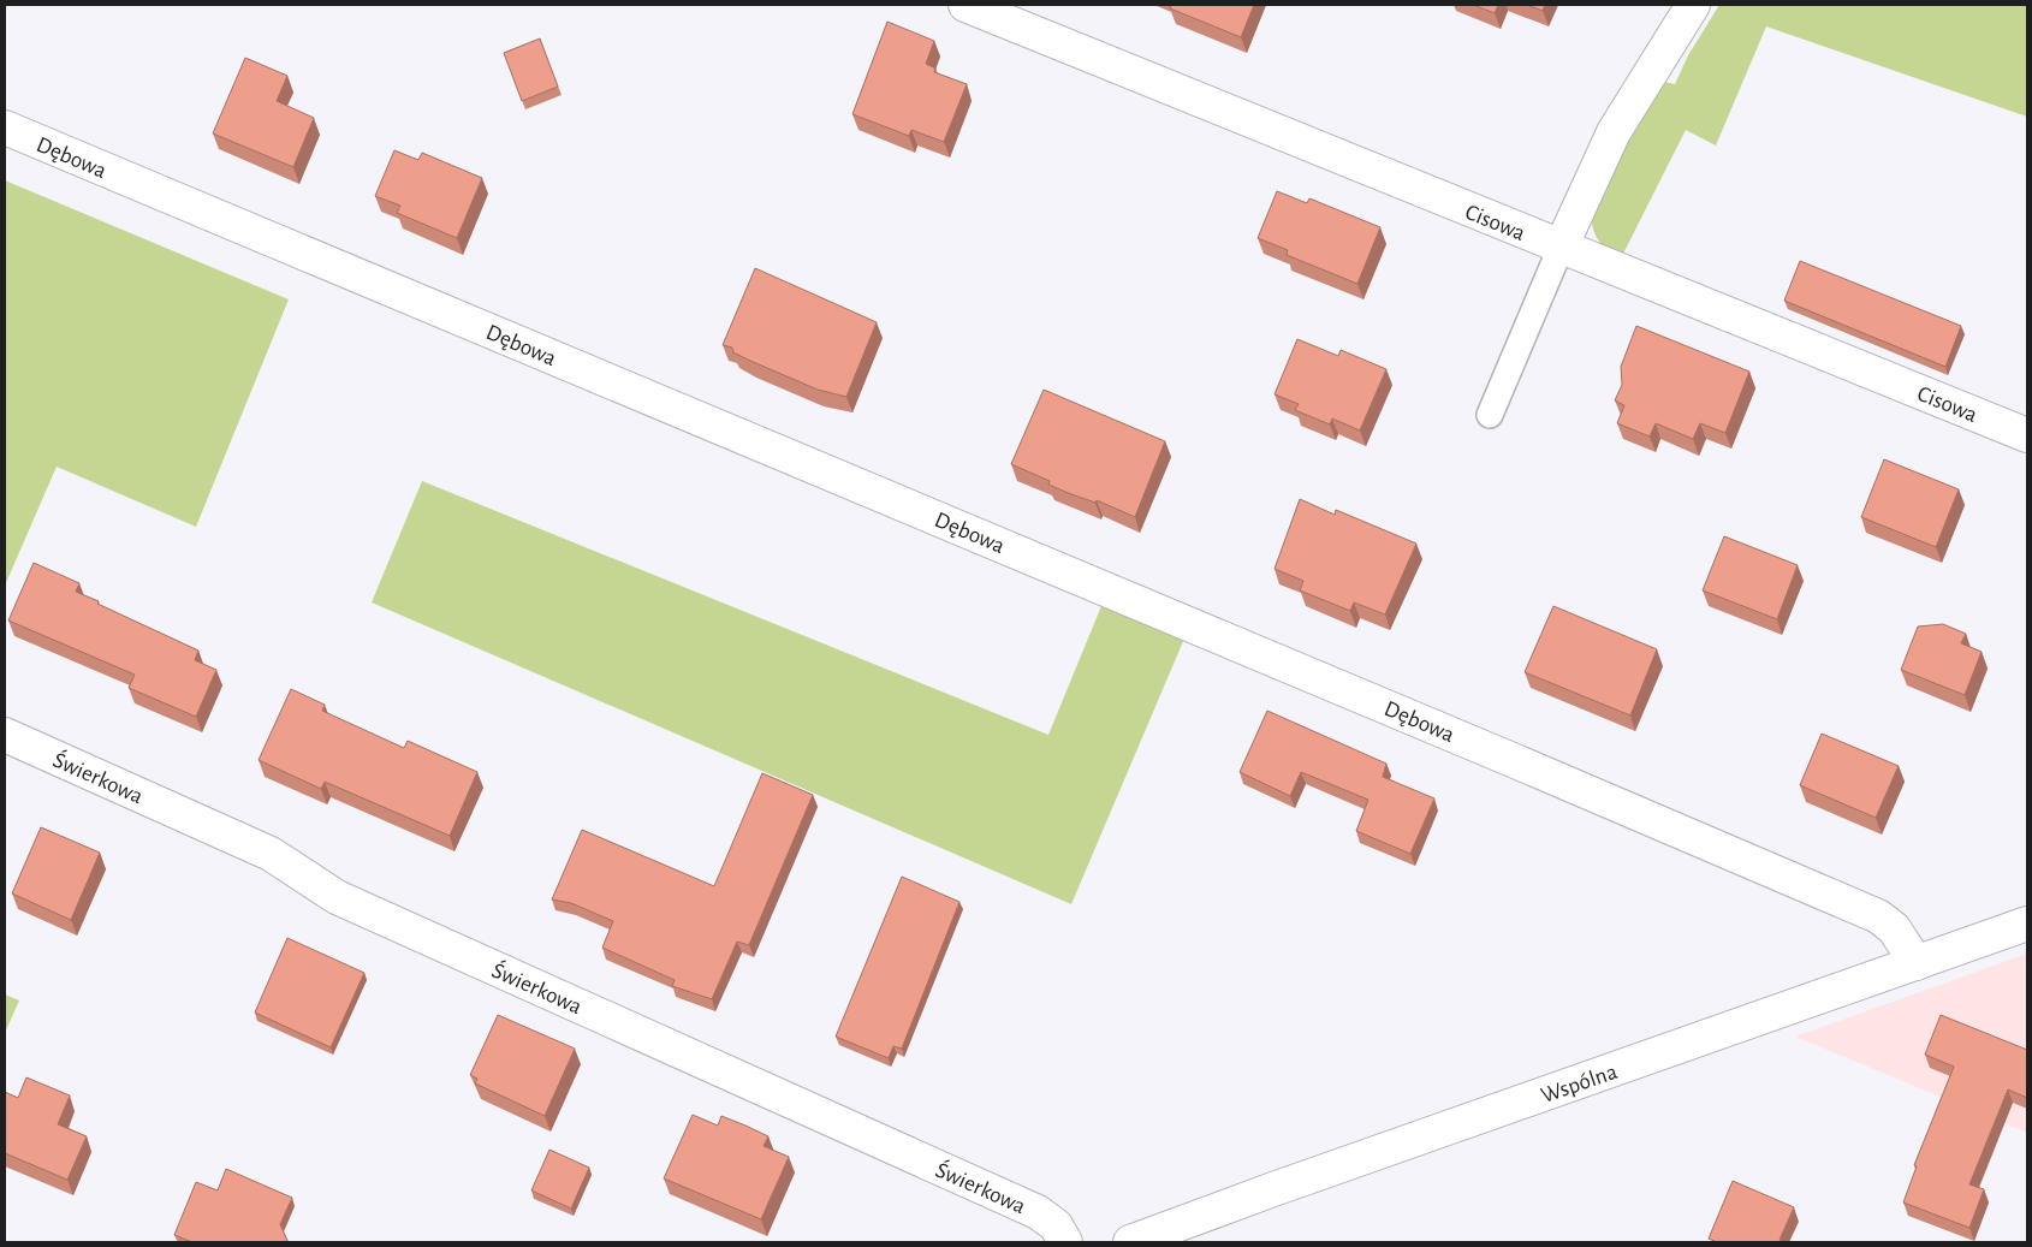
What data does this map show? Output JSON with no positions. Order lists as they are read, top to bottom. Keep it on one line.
{"streets":{"street":["Dębowa","Cisowa","Świerkowa","Wspólna"]},"crossings":[["Dębowa","Wspólna"]]}
